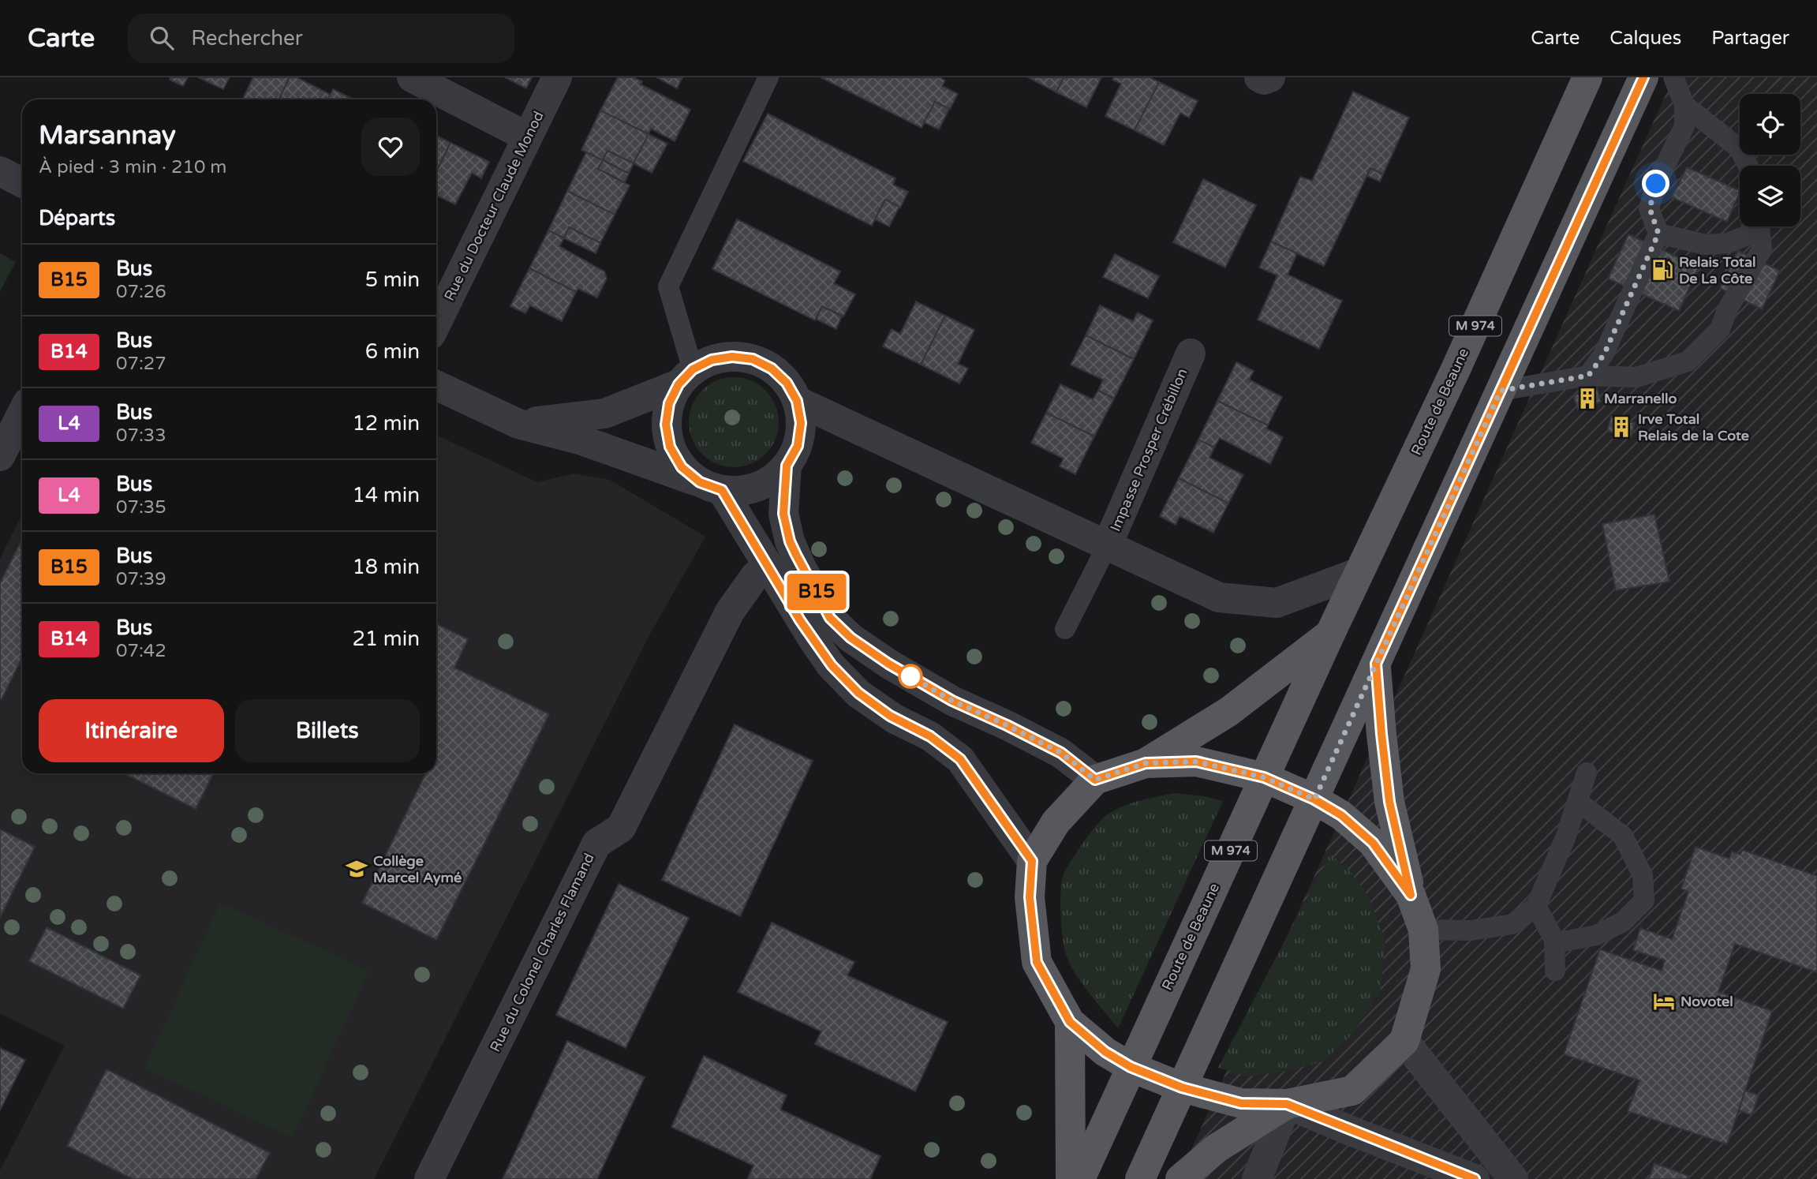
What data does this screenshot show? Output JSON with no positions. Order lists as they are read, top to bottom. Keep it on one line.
{"streets":{"main road":["M 974","Route de Beaune"],"street":["Rue du Docteur Claude Monod","Impasse Prosper Crébillon","Rue du Colonel Charles Flamand"]},"places":{"fuel station":["Relais Total De La Côte"],"building":["Marranello","Irve Total Relais de la Cote"],"school or university":["Collège Marcel Aymé"],"hotel":["Novotel"]},"lines":["bus line B15"],"page":{"header":"Carte","search":"Rechercher","nav":["Carte","Calques","Partager"],"on_map":"B15","heading":[["Marsannay","À pied · 3 min · 210 m"],"Départs"],"list":[{"mark":"B15","name":"Bus","note":"07:26","value":"5 min"},{"mark":"B14","name":"Bus","note":"07:27","value":"6 min"},{"mark":"L4","name":"Bus","note":"07:33","value":"12 min"},{"mark":"L4","name":"Bus","note":"07:35","value":"14 min"},{"mark":"B15","name":"Bus","note":"07:39","value":"18 min"},{"mark":"B14","name":"Bus","note":"07:42","value":"21 min"}],"buttons":["Itinéraire","Billets"]}}
